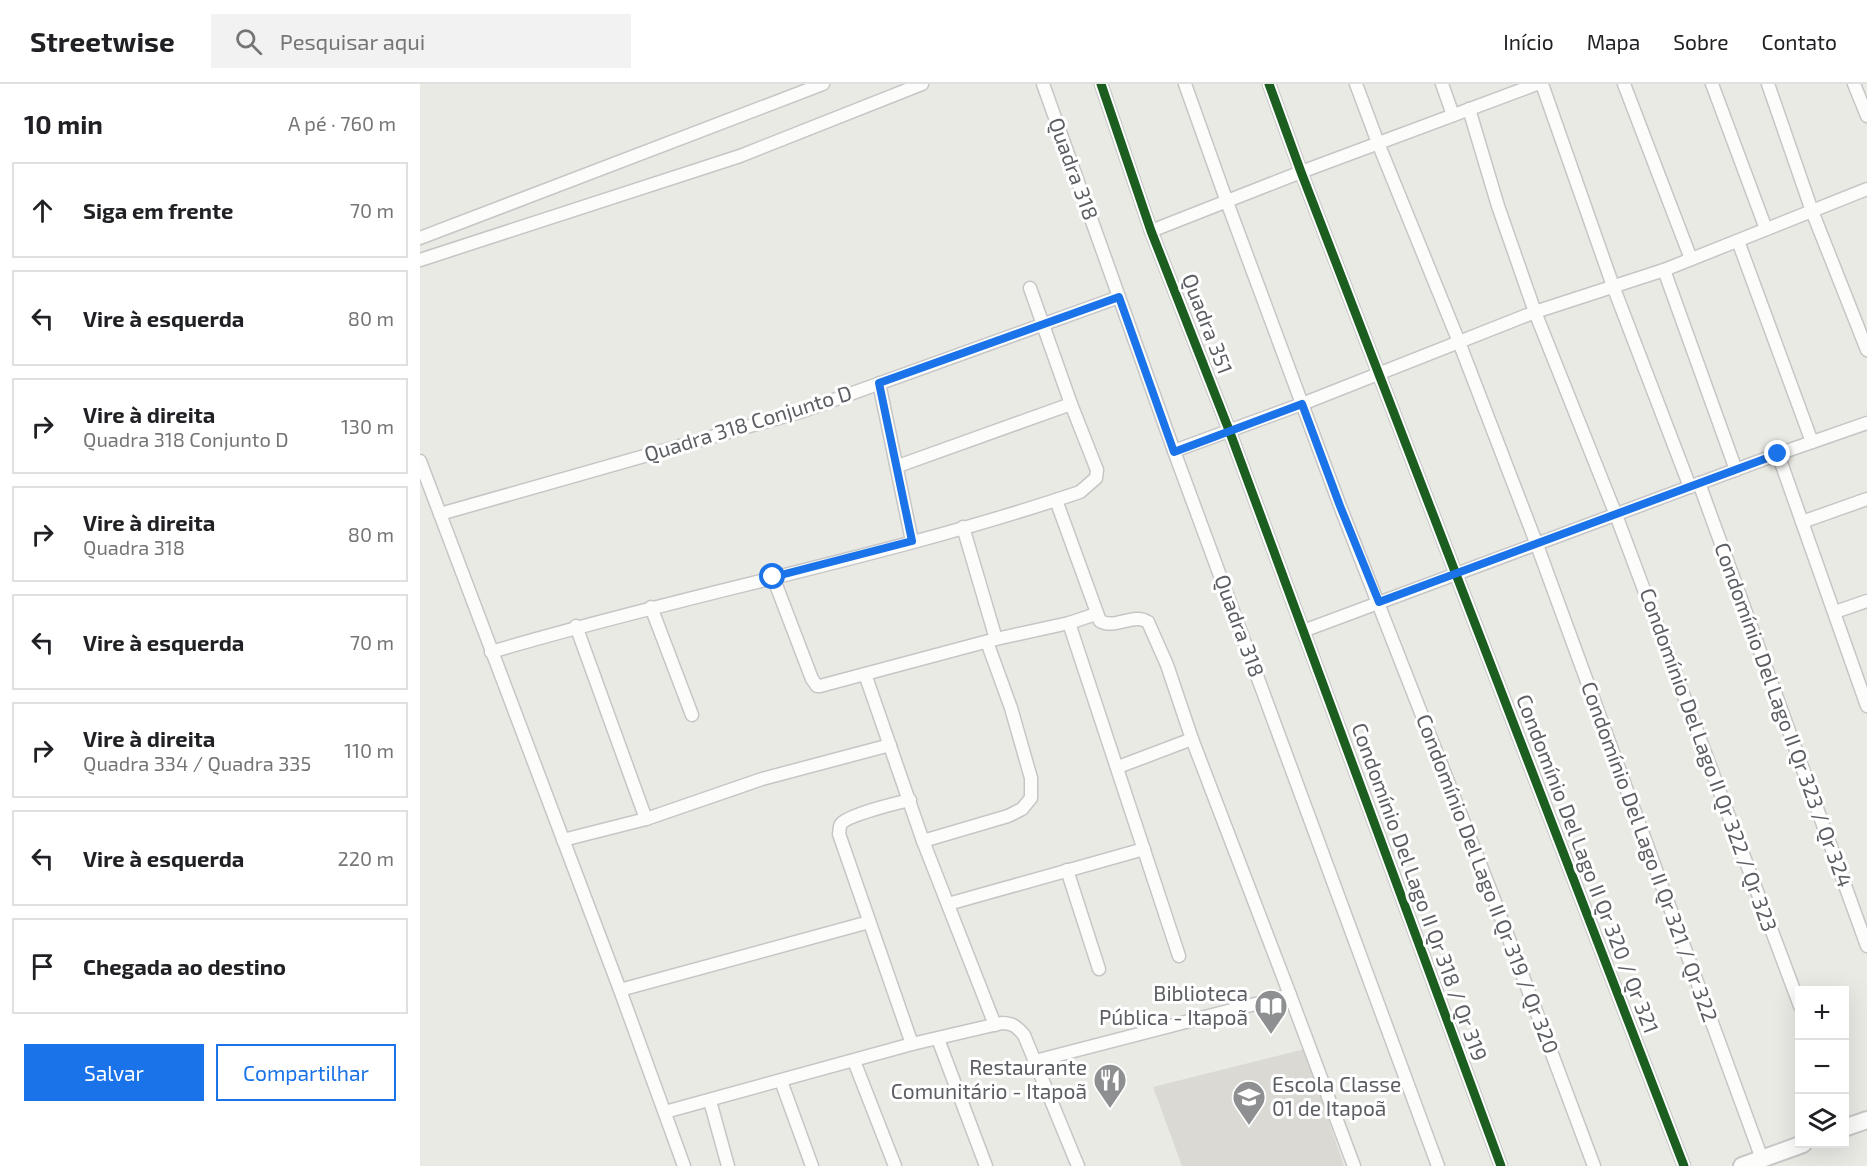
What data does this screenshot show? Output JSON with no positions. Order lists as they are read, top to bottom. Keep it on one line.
{"streets":{"street":["Quadra 318","Quadra 351","Quadra 318 Conjunto D","Condomínio Del Lago II Qr 323 / Qr 324","Condomínio Del Lago II Qr 322 / Qr 323","Condomínio Del Lago II Qr 321 / Qr 322","Condomínio Del Lago II Qr 320 / Qr 321","Condomínio Del Lago II Qr 319 / Qr 320","Condomínio Del Lago II Qr 318 / Qr 319"]},"crossings":[["Quadra 318","Quadra 318 Conjunto D"],["Quadra 351","Condomínio Del Lago II Qr 318 / Qr 319"]],"places":{"library":["Biblioteca Pública - Itapoã"],"restaurant":["Restaurante Comunitário - Itapoã"],"school or university":["Escola Classe 01 de Itapoã"]},"page":{"header":"Streetwise","search":"Pesquisar aqui","nav":["Início","Mapa","Sobre","Contato"],"heading":["10 min","A pé · 760 m"],"list":[["Siga em frente","70 m"],["Vire à esquerda","80 m"],["Vire à direita","Quadra 318 Conjunto D","130 m"],["Vire à direita","Quadra 318","80 m"],["Vire à esquerda","70 m"],["Vire à direita","Quadra 334 / Quadra 335","110 m"],["Vire à esquerda","220 m"],"Chegada ao destino"],"map_buttons":["+","−"],"buttons":["Salvar","Compartilhar"]}}
